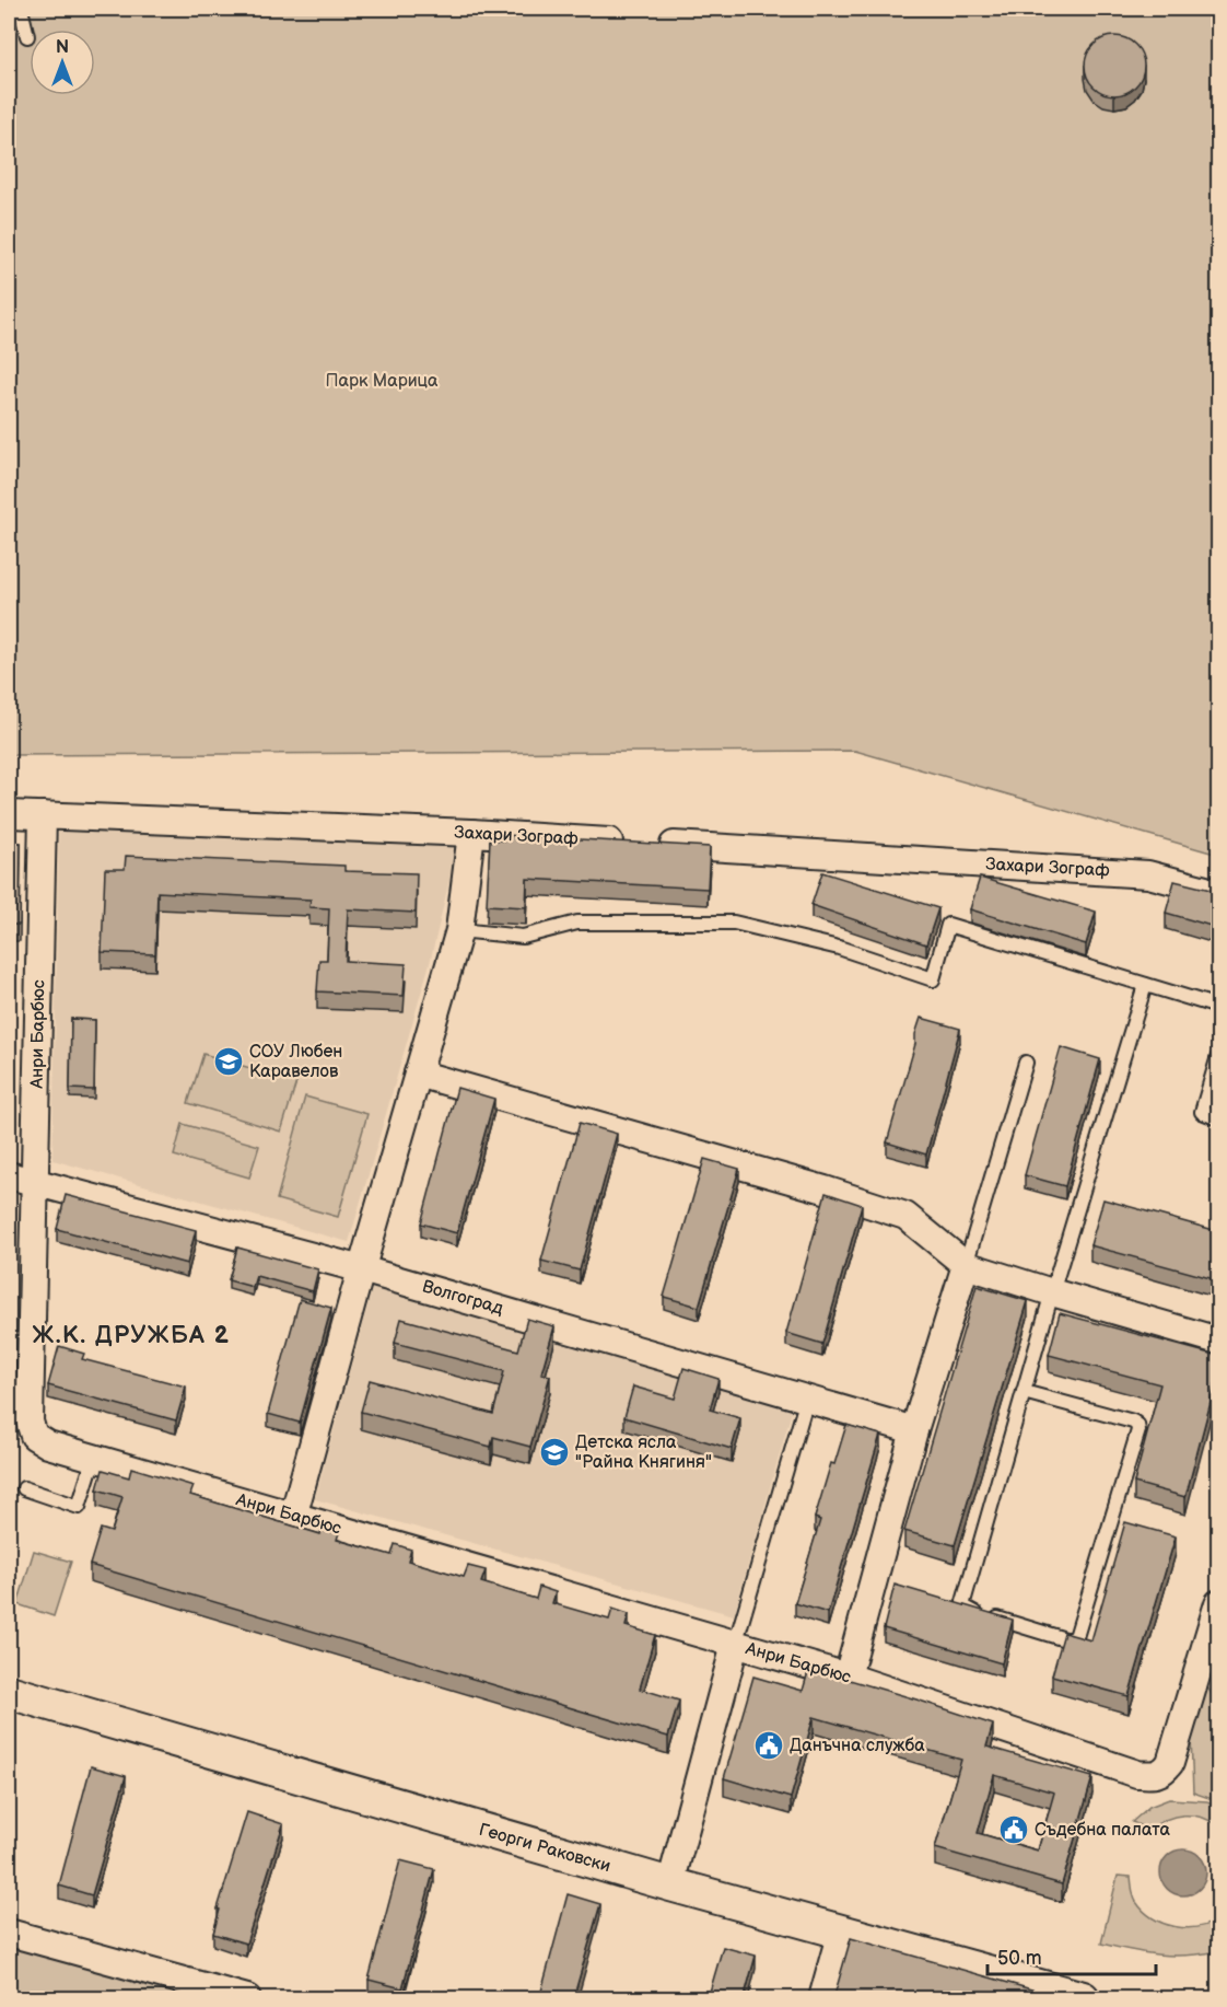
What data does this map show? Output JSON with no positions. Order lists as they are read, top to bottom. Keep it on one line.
{"streets":{"street":["Захари Зограф","Анри Барбюс","Волгоград","Георги Раковски"]},"crossings":[["Захари Зограф","Анри Барбюс"],["Анри Барбюс","Волгоград"]],"districts":["Ж.К. ДРУЖБА 2"],"parks":["Парк Марица"],"places":{"school or university":["СОУ Любен Каравелов","Детска ясла \"Райна Княгиня\""],"public building":["Данъчна служба","Съдебна палата"]},"scale_bar":"50 m","north":"top"}
